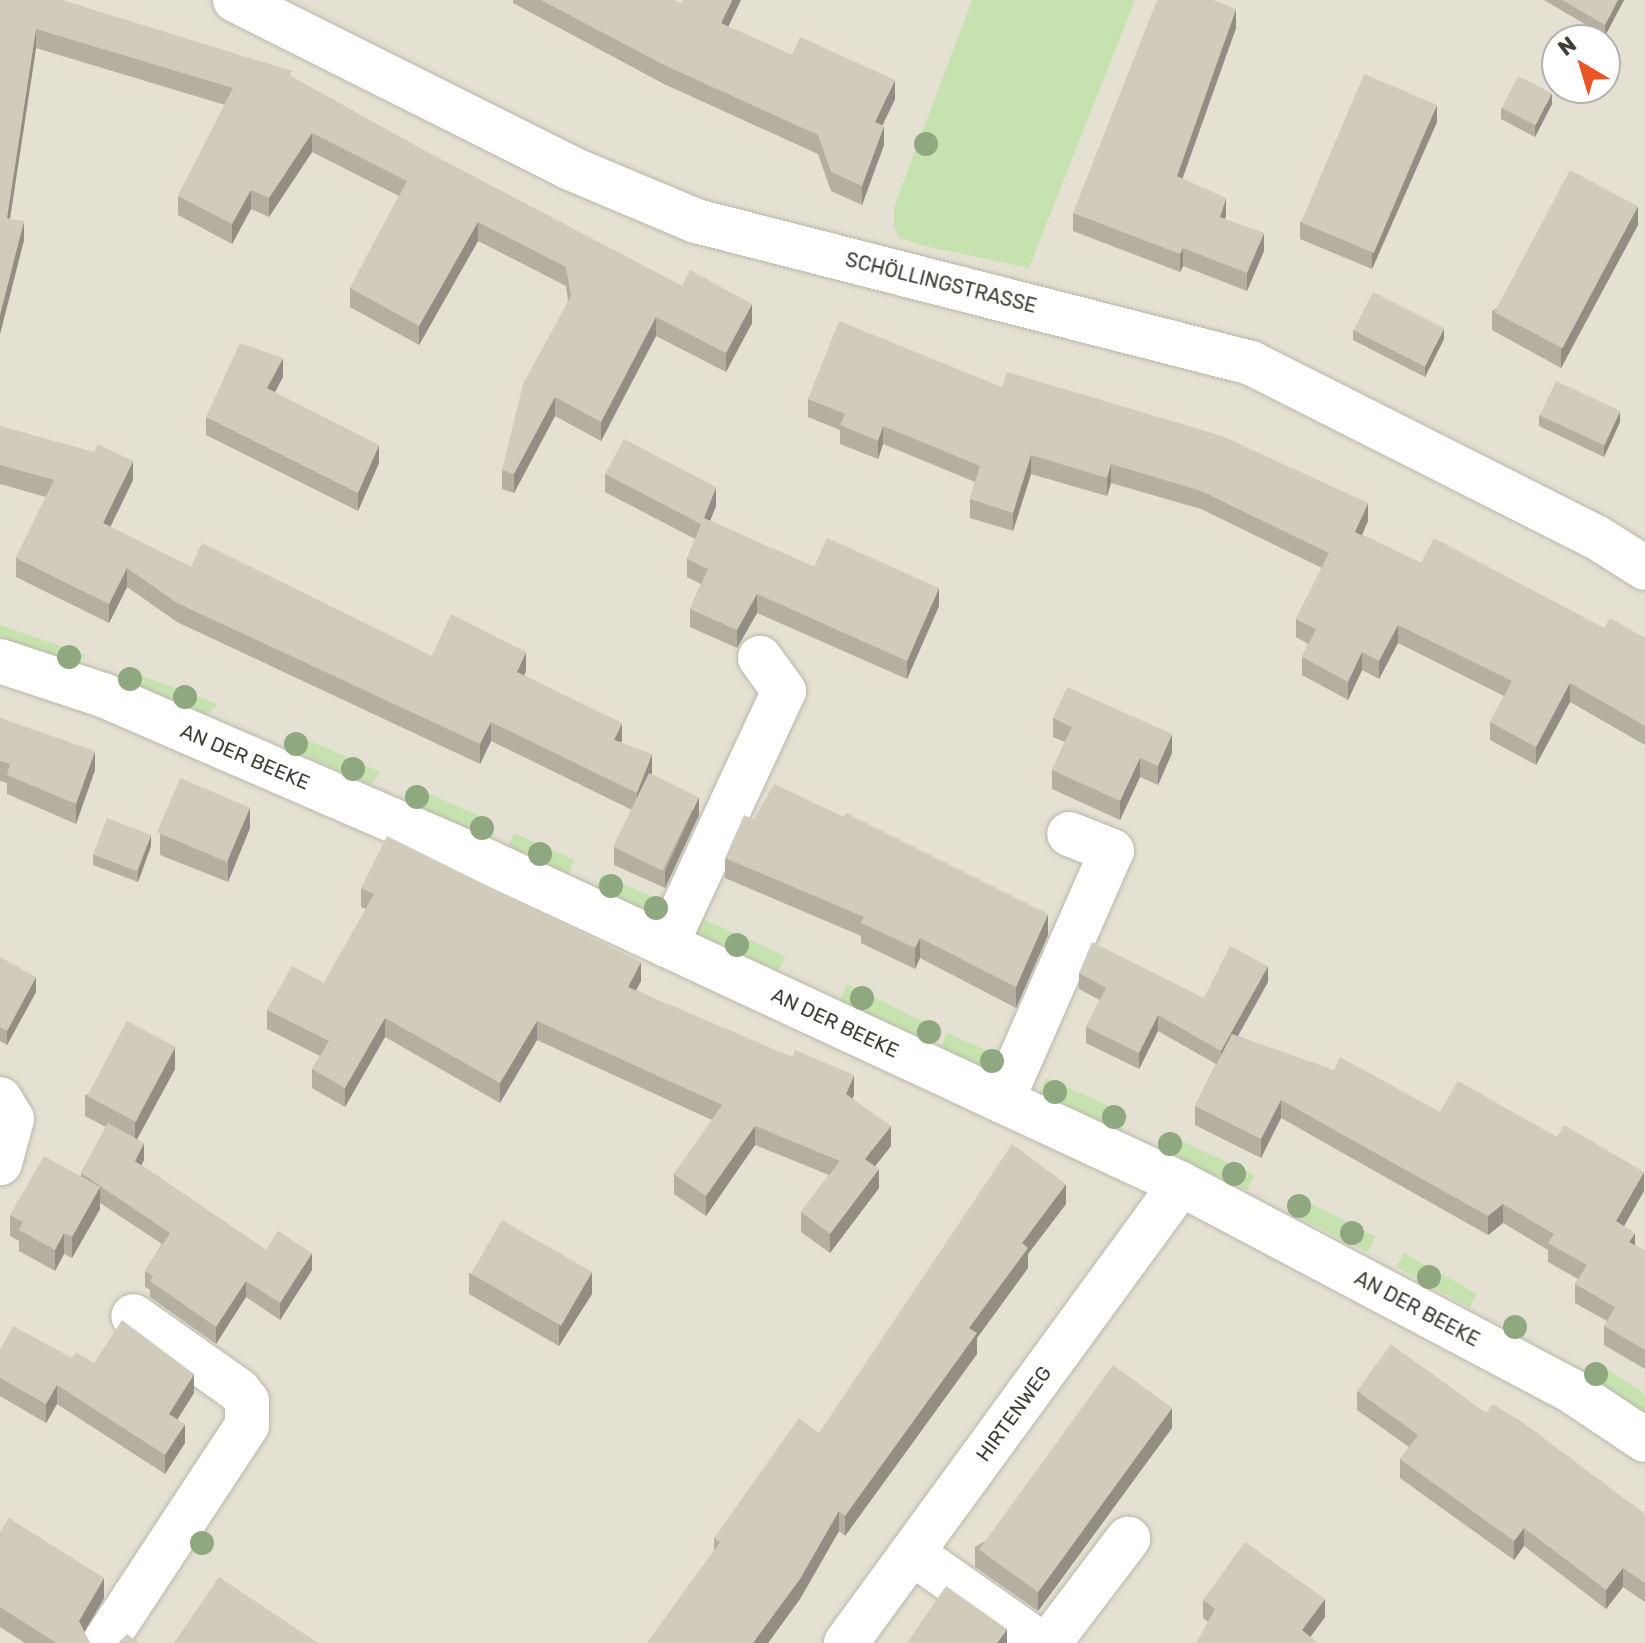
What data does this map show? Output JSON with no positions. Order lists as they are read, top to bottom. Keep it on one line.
{"streets":{"street":["SCHÖLLINGSTRASSE","AN DER BEEKE","HIRTENWEG"]},"crossings":[["AN DER BEEKE","HIRTENWEG"]],"north":"top left"}
